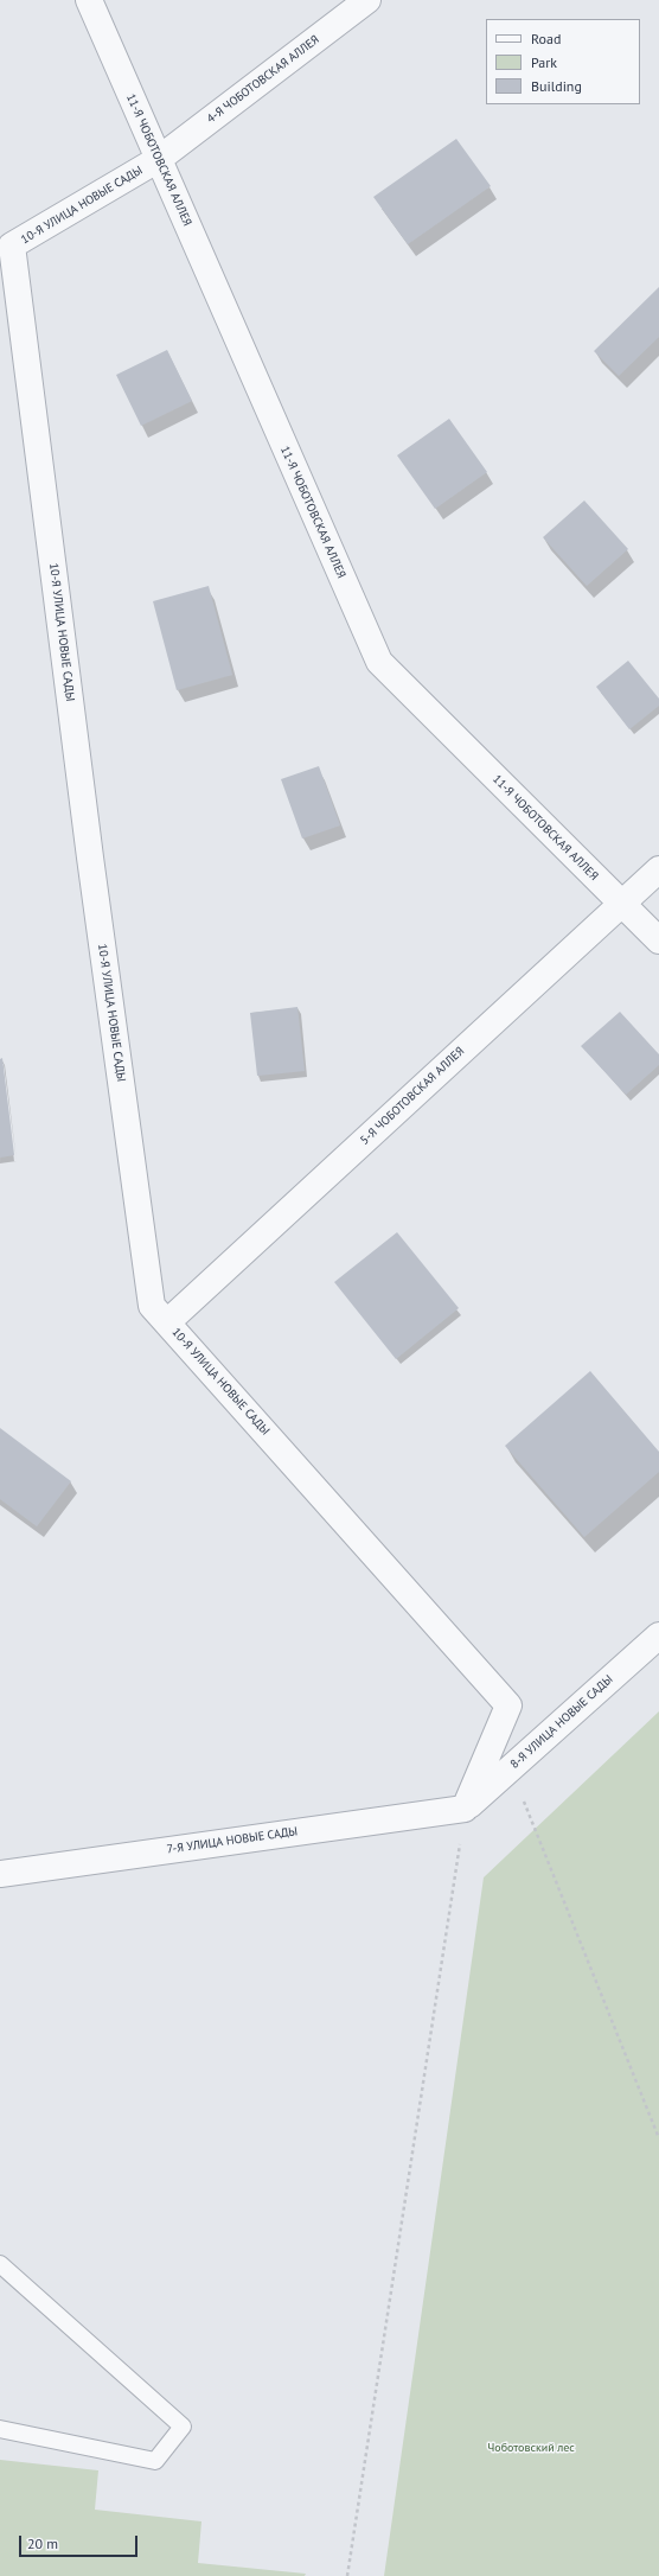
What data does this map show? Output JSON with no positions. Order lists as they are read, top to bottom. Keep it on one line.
{"streets":{"street":["4-Я ЧОБОТОВСКАЯ АЛЛЕЯ","11-Я ЧОБОТОВСКАЯ АЛЛЕЯ","10-Я УЛИЦА НОВЫЕ САДЫ","5-Я ЧОБОТОВСКАЯ АЛЛЕЯ","8-Я УЛИЦА НОВЫЕ САДЫ","7-Я УЛИЦА НОВЫЕ САДЫ"]},"crossings":[["4-Я ЧОБОТОВСКАЯ АЛЛЕЯ","11-Я ЧОБОТОВСКАЯ АЛЛЕЯ"],["4-Я ЧОБОТОВСКАЯ АЛЛЕЯ","10-Я УЛИЦА НОВЫЕ САДЫ"],["11-Я ЧОБОТОВСКАЯ АЛЛЕЯ","10-Я УЛИЦА НОВЫЕ САДЫ"],["11-Я ЧОБОТОВСКАЯ АЛЛЕЯ","5-Я ЧОБОТОВСКАЯ АЛЛЕЯ"],["10-Я УЛИЦА НОВЫЕ САДЫ","5-Я ЧОБОТОВСКАЯ АЛЛЕЯ"],["10-Я УЛИЦА НОВЫЕ САДЫ","8-Я УЛИЦА НОВЫЕ САДЫ"],["10-Я УЛИЦА НОВЫЕ САДЫ","7-Я УЛИЦА НОВЫЕ САДЫ"],["8-Я УЛИЦА НОВЫЕ САДЫ","7-Я УЛИЦА НОВЫЕ САДЫ"]],"parks":["Чоботовский лес"],"legend":["Road","Park","Building"],"scale_bar":"20 m"}
